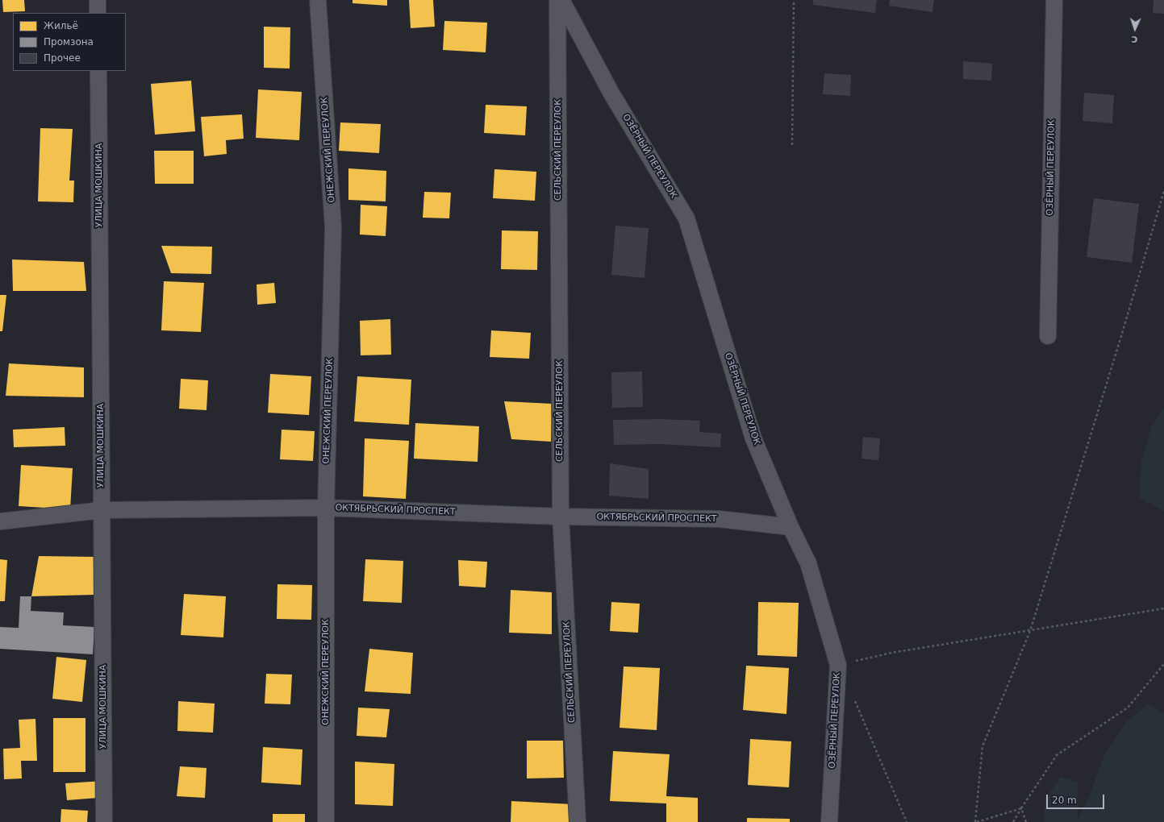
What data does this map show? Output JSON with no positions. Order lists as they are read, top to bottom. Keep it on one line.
{"streets":{"street":["ОНЕЖСКИЙ ПЕРЕУЛОК","СЕЛЬСКИЙ ПЕРЕУЛОК","ОЗЁРНЫЙ ПЕРЕУЛОК","УЛИЦА МОШКИНА","ОКТЯБРЬСКИЙ ПРОСПЕКТ"]},"crossings":[["ОНЕЖСКИЙ ПЕРЕУЛОК","ОКТЯБРЬСКИЙ ПРОСПЕКТ"],["СЕЛЬСКИЙ ПЕРЕУЛОК","ОКТЯБРЬСКИЙ ПРОСПЕКТ"],["ОЗЁРНЫЙ ПЕРЕУЛОК","ОКТЯБРЬСКИЙ ПРОСПЕКТ"],["УЛИЦА МОШКИНА","ОКТЯБРЬСКИЙ ПРОСПЕКТ"]],"legend":["Жильё","Промзона","Прочее"],"scale_bar":"20 m","north":"bottom"}
